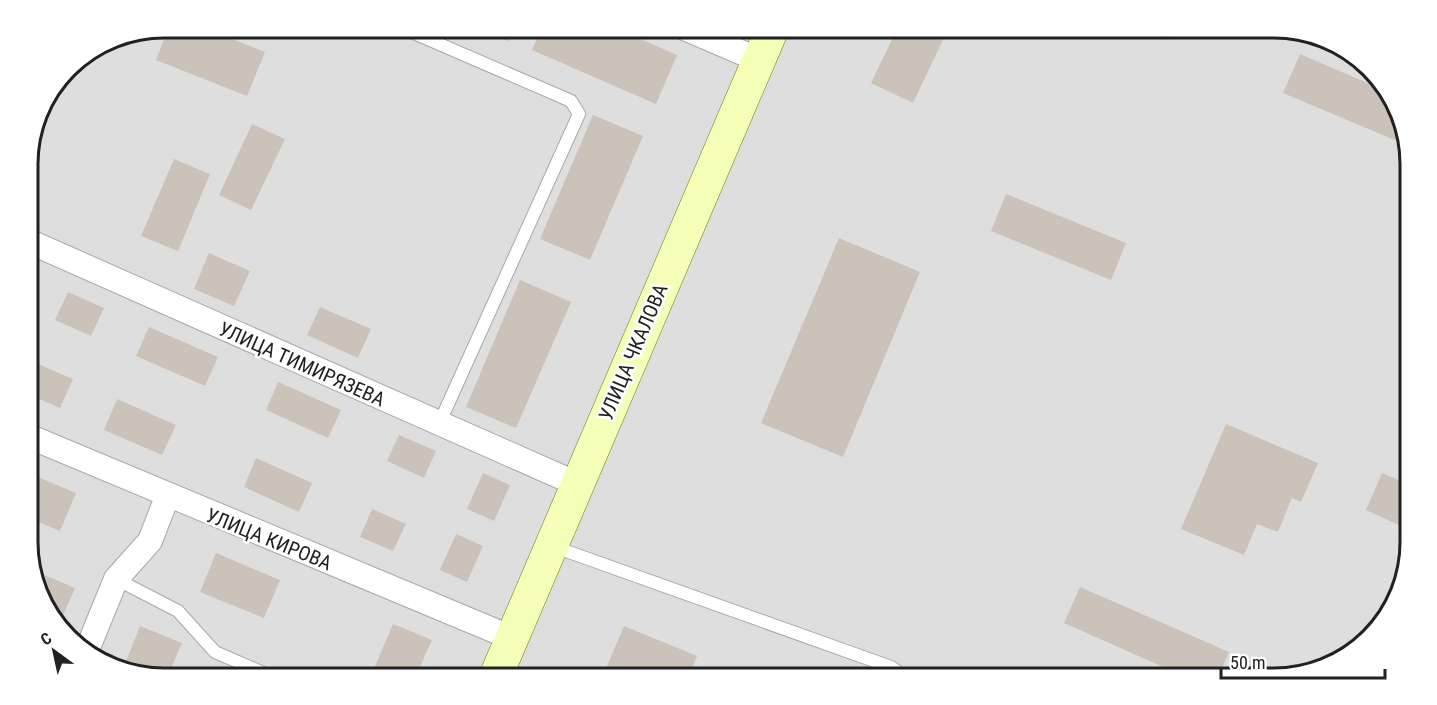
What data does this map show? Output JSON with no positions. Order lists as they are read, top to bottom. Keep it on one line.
{"streets":{"main road":["УЛИЦА ЧКАЛОВА"],"street":["УЛИЦА ТИМИРЯЗЕВА","УЛИЦА КИРОВА"]},"crossings":[["УЛИЦА ЧКАЛОВА","УЛИЦА ТИМИРЯЗЕВА"],["УЛИЦА ЧКАЛОВА","УЛИЦА КИРОВА"]],"scale_bar":"50 m","north":"top left"}
